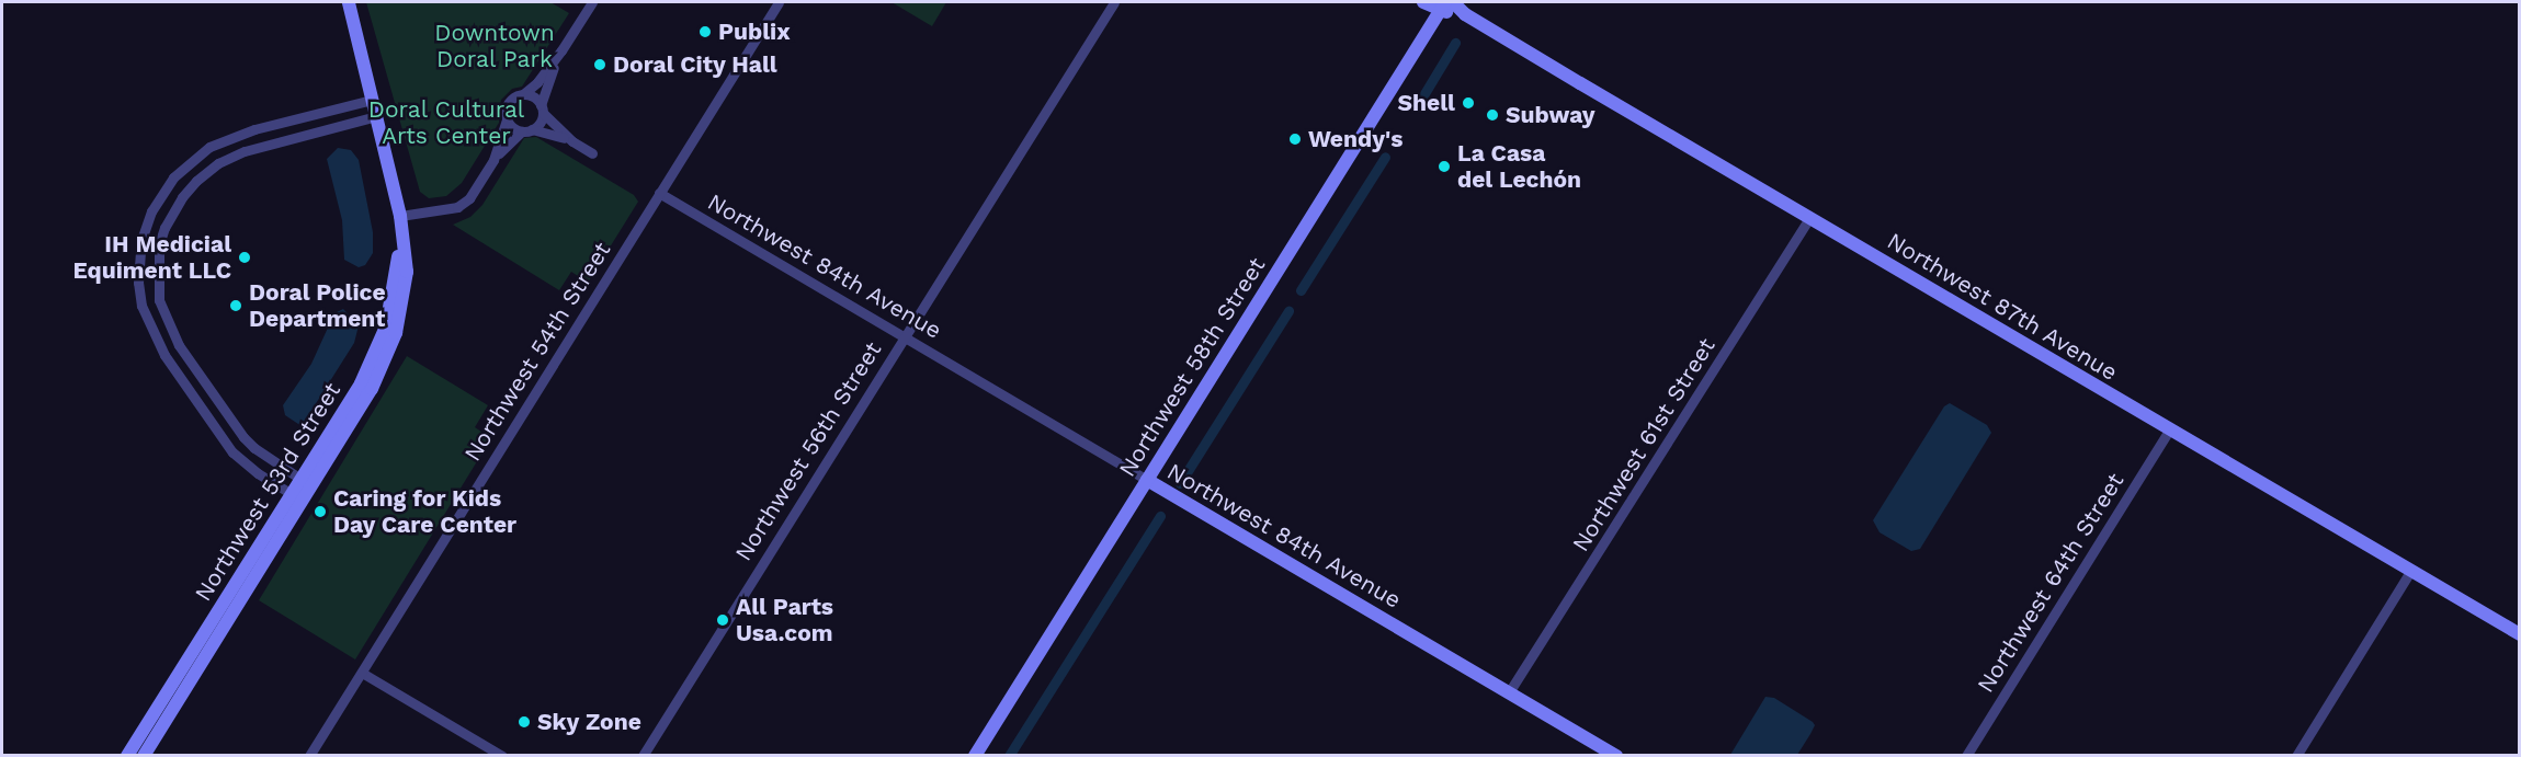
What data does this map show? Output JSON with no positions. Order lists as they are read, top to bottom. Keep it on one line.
{"streets":{"main road":["Northwest 84th Avenue","Northwest 87th Avenue","Northwest 58th Street","Northwest 53rd Street"],"street":["Northwest 54th Street","Northwest 61st Street","Northwest 56th Street","Northwest 64th Street"]},"crossings":[["Northwest 84th Avenue","Northwest 54th Street"],["Northwest 84th Avenue","Northwest 58th Street"],["Northwest 84th Avenue","Northwest 61st Street"],["Northwest 84th Avenue","Northwest 56th Street"],["Northwest 87th Avenue","Northwest 58th Street"],["Northwest 87th Avenue","Northwest 61st Street"],["Northwest 87th Avenue","Northwest 64th Street"]],"parks":["Downtown Doral Park","Doral Cultural Arts Center"],"places":["Publix","Doral City Hall","Shell","Subway","Wendy's","La Casa del Lechón","IH Medicial Equiment LLC","Doral Police Department","Caring for Kids Day Care Center","All Parts Usa.com","Sky Zone"]}
